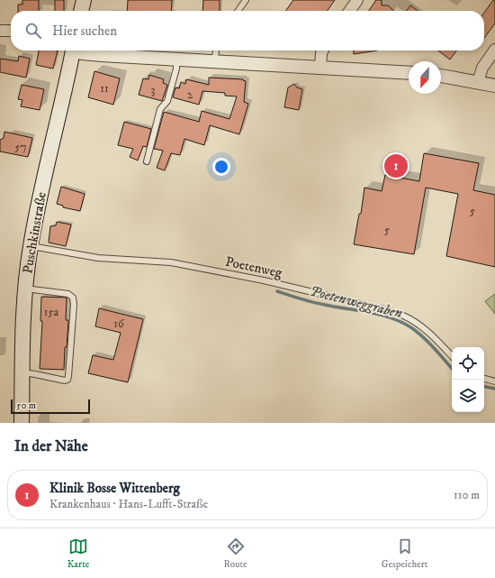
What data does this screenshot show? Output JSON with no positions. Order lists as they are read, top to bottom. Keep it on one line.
{"streets":{"main road":["Puschkinstraße"],"lane":["Poetenweg"]},"crossings":[["Puschkinstraße","Poetenweg"]],"water":["Poetenweggraben"],"house_numbers":["11","3","2","57","5","5","15a","16"],"scale_bar":"50 m","north":"bottom","page":{"search":"Hier suchen","pins":"1","scale":"50 m","heading":"In der Nähe","list":[{"mark":"1","name":"Klinik Bosse Wittenberg","note":"Krankenhaus · Hans-Lufft-Straße","value":"110 m"}],"nav":["Karte","Route","Gespeichert"]}}
